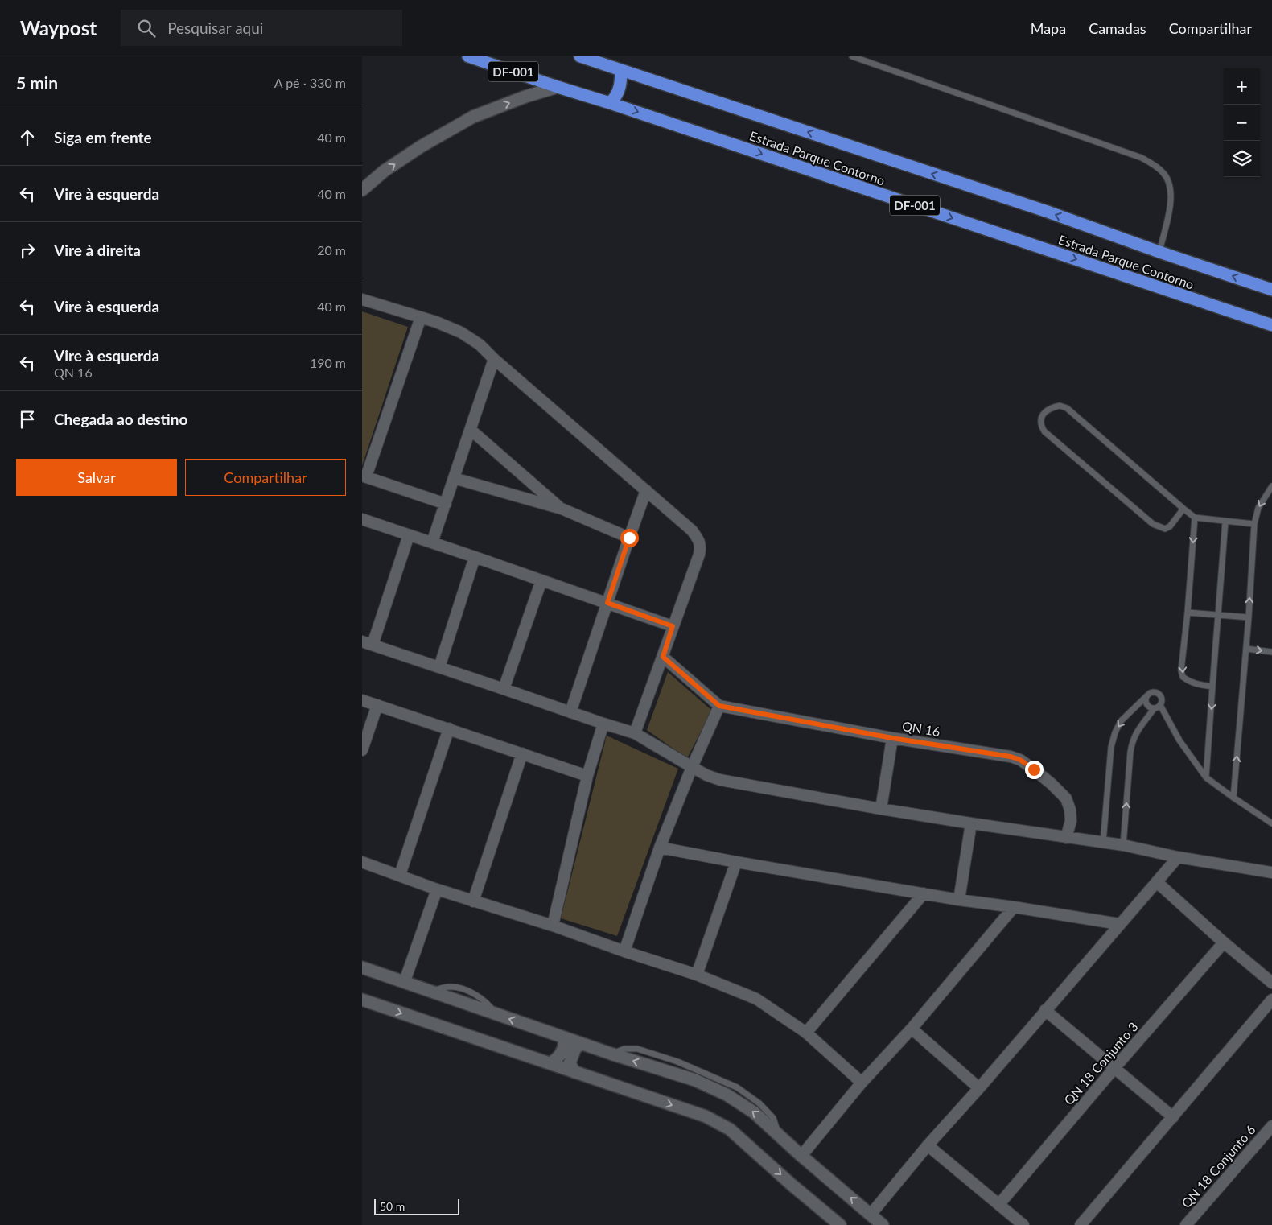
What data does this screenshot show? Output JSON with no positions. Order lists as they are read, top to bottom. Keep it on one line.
{"streets":{"highway":["DF-001","Estrada Parque Contorno"],"street":["QN 16","QN 18 Conjunto 3","QN 18 Conjunto 6"]},"scale_bar":"50 m","page":{"header":"Waypost","search":"Pesquisar aqui","nav":["Mapa","Camadas","Compartilhar"],"heading":["5 min","A pé · 330 m"],"map_buttons":["+","−"],"list":[["Siga em frente","40 m"],["Vire à esquerda","40 m"],["Vire à direita","20 m"],["Vire à esquerda","40 m"],["Vire à esquerda","QN 16","190 m"],"Chegada ao destino"],"buttons":["Salvar","Compartilhar"],"scale":"50 m"}}
